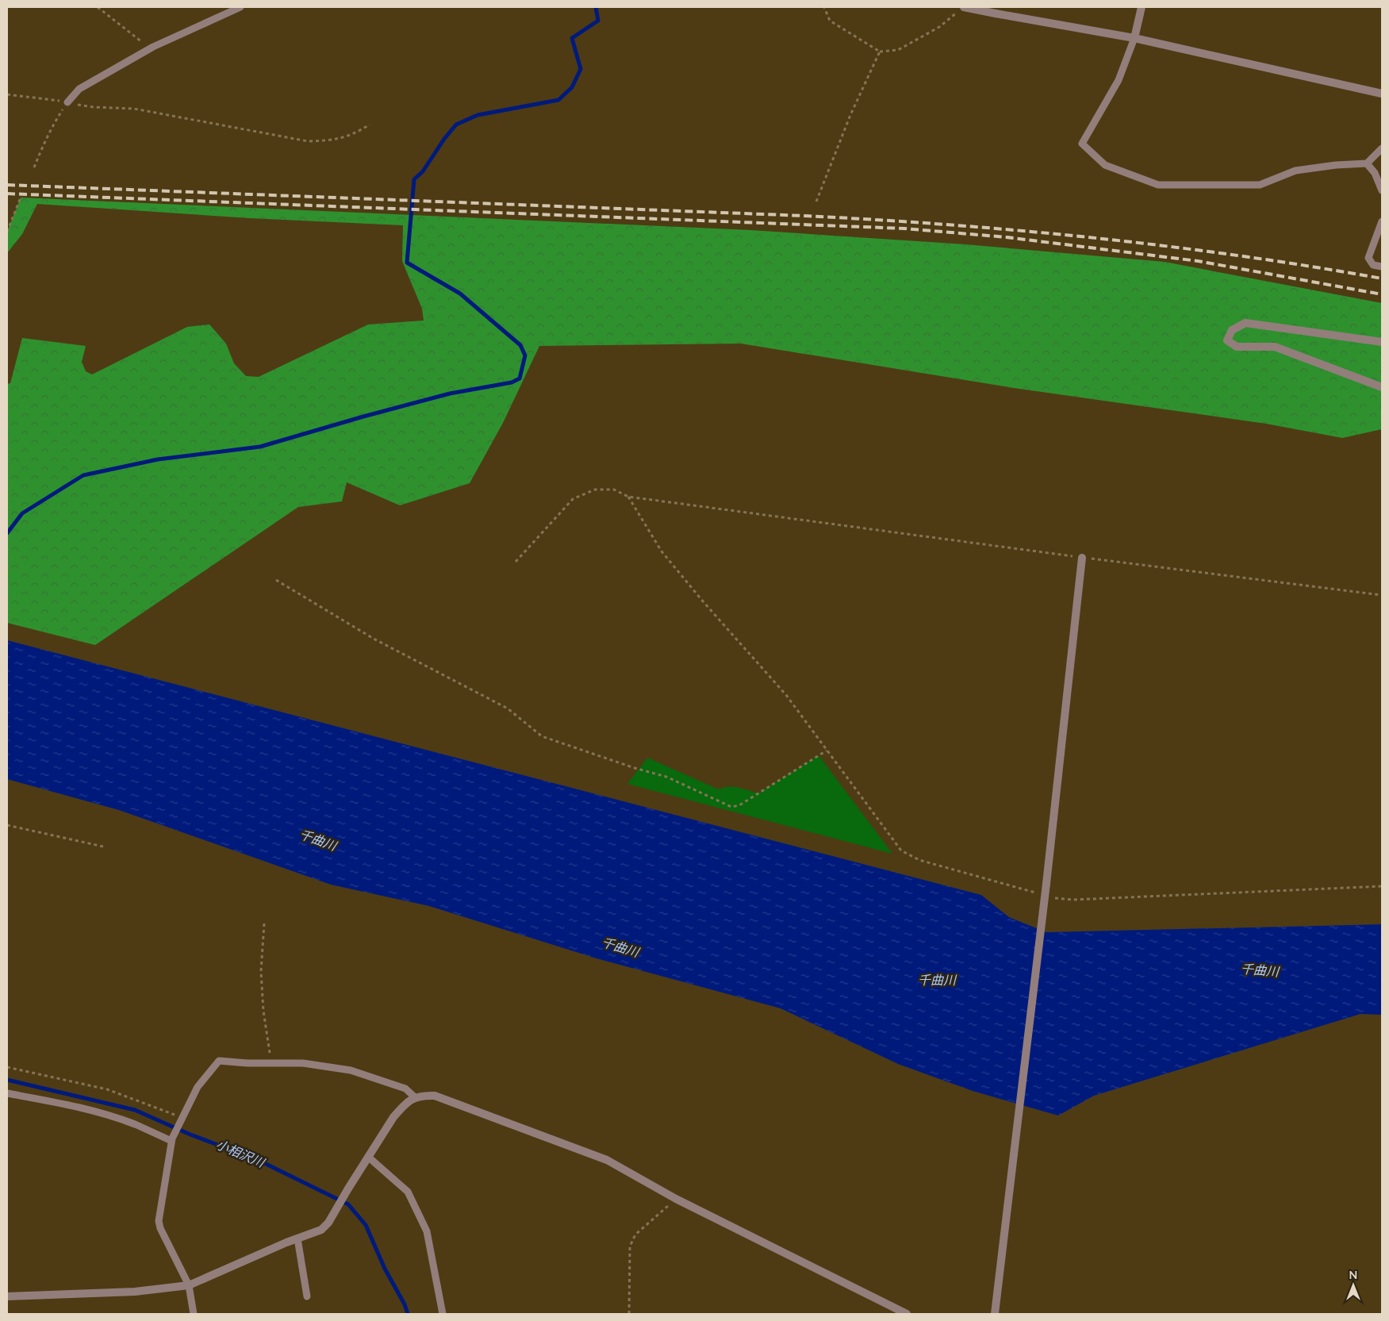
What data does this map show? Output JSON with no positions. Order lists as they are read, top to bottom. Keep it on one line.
{"water":["千曲川","小相沢川"],"north":"top"}
